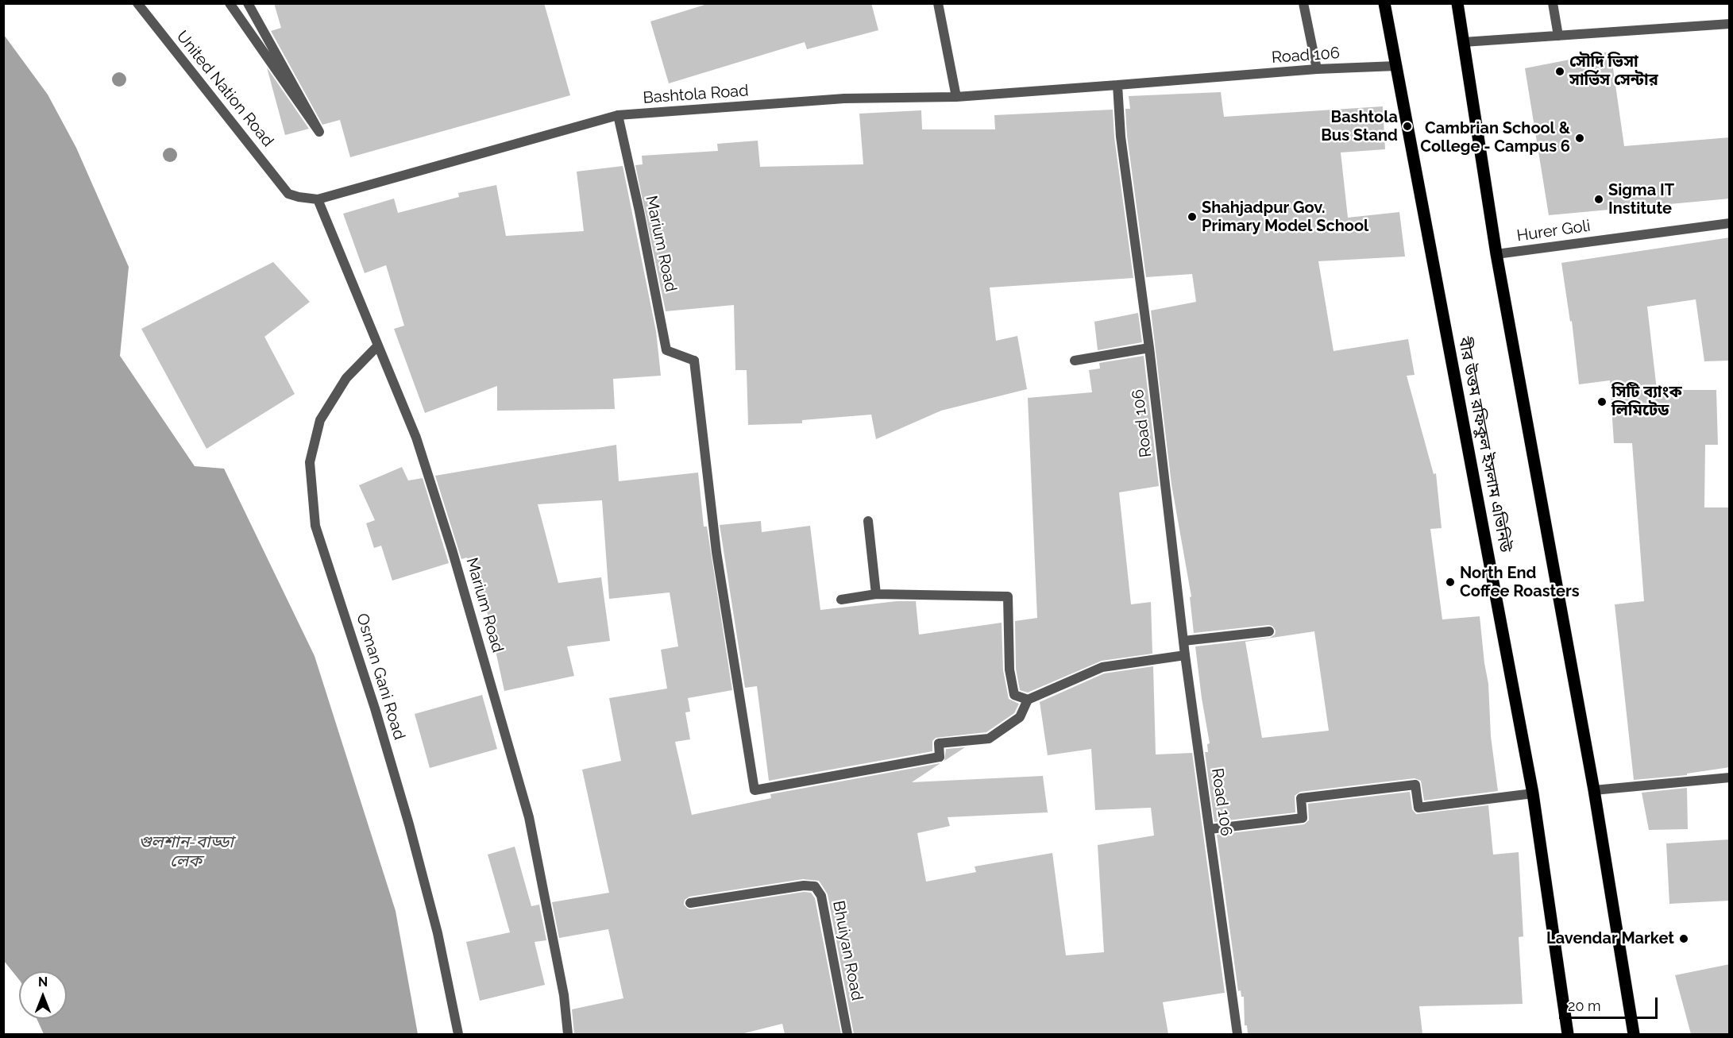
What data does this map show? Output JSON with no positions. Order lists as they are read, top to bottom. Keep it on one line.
{"streets":{"main road":["বীর উত্তম রফিকুল ইসলাম এভিনিউ"],"street":["Road 106","United Nation Road","Bashtola Road","Hurer Goli","Marium Road","Osman Gani Road","Bhuiyan Road"]},"crossings":[["Road 106","Bashtola Road"],["Road 106","বীর উত্তম রফিকুল ইসলাম এভিনিউ"],["United Nation Road","Bashtola Road"],["Bashtola Road","Marium Road"],["Marium Road","Osman Gani Road"]],"water":["গুলশান-বাড্ডা লেক"],"places":["সৌদি ভিসা সার্ভিস সেন্টার","Bashtola Bus Stand","Cambrian School & College - Campus 6","Sigma IT Institute","Shahjadpur Gov. Primary Model School","সিটি ব্যাংক লিমিটেড","North End Coffee Roasters","Lavendar Market"],"scale_bar":"20 m","north":"top"}
